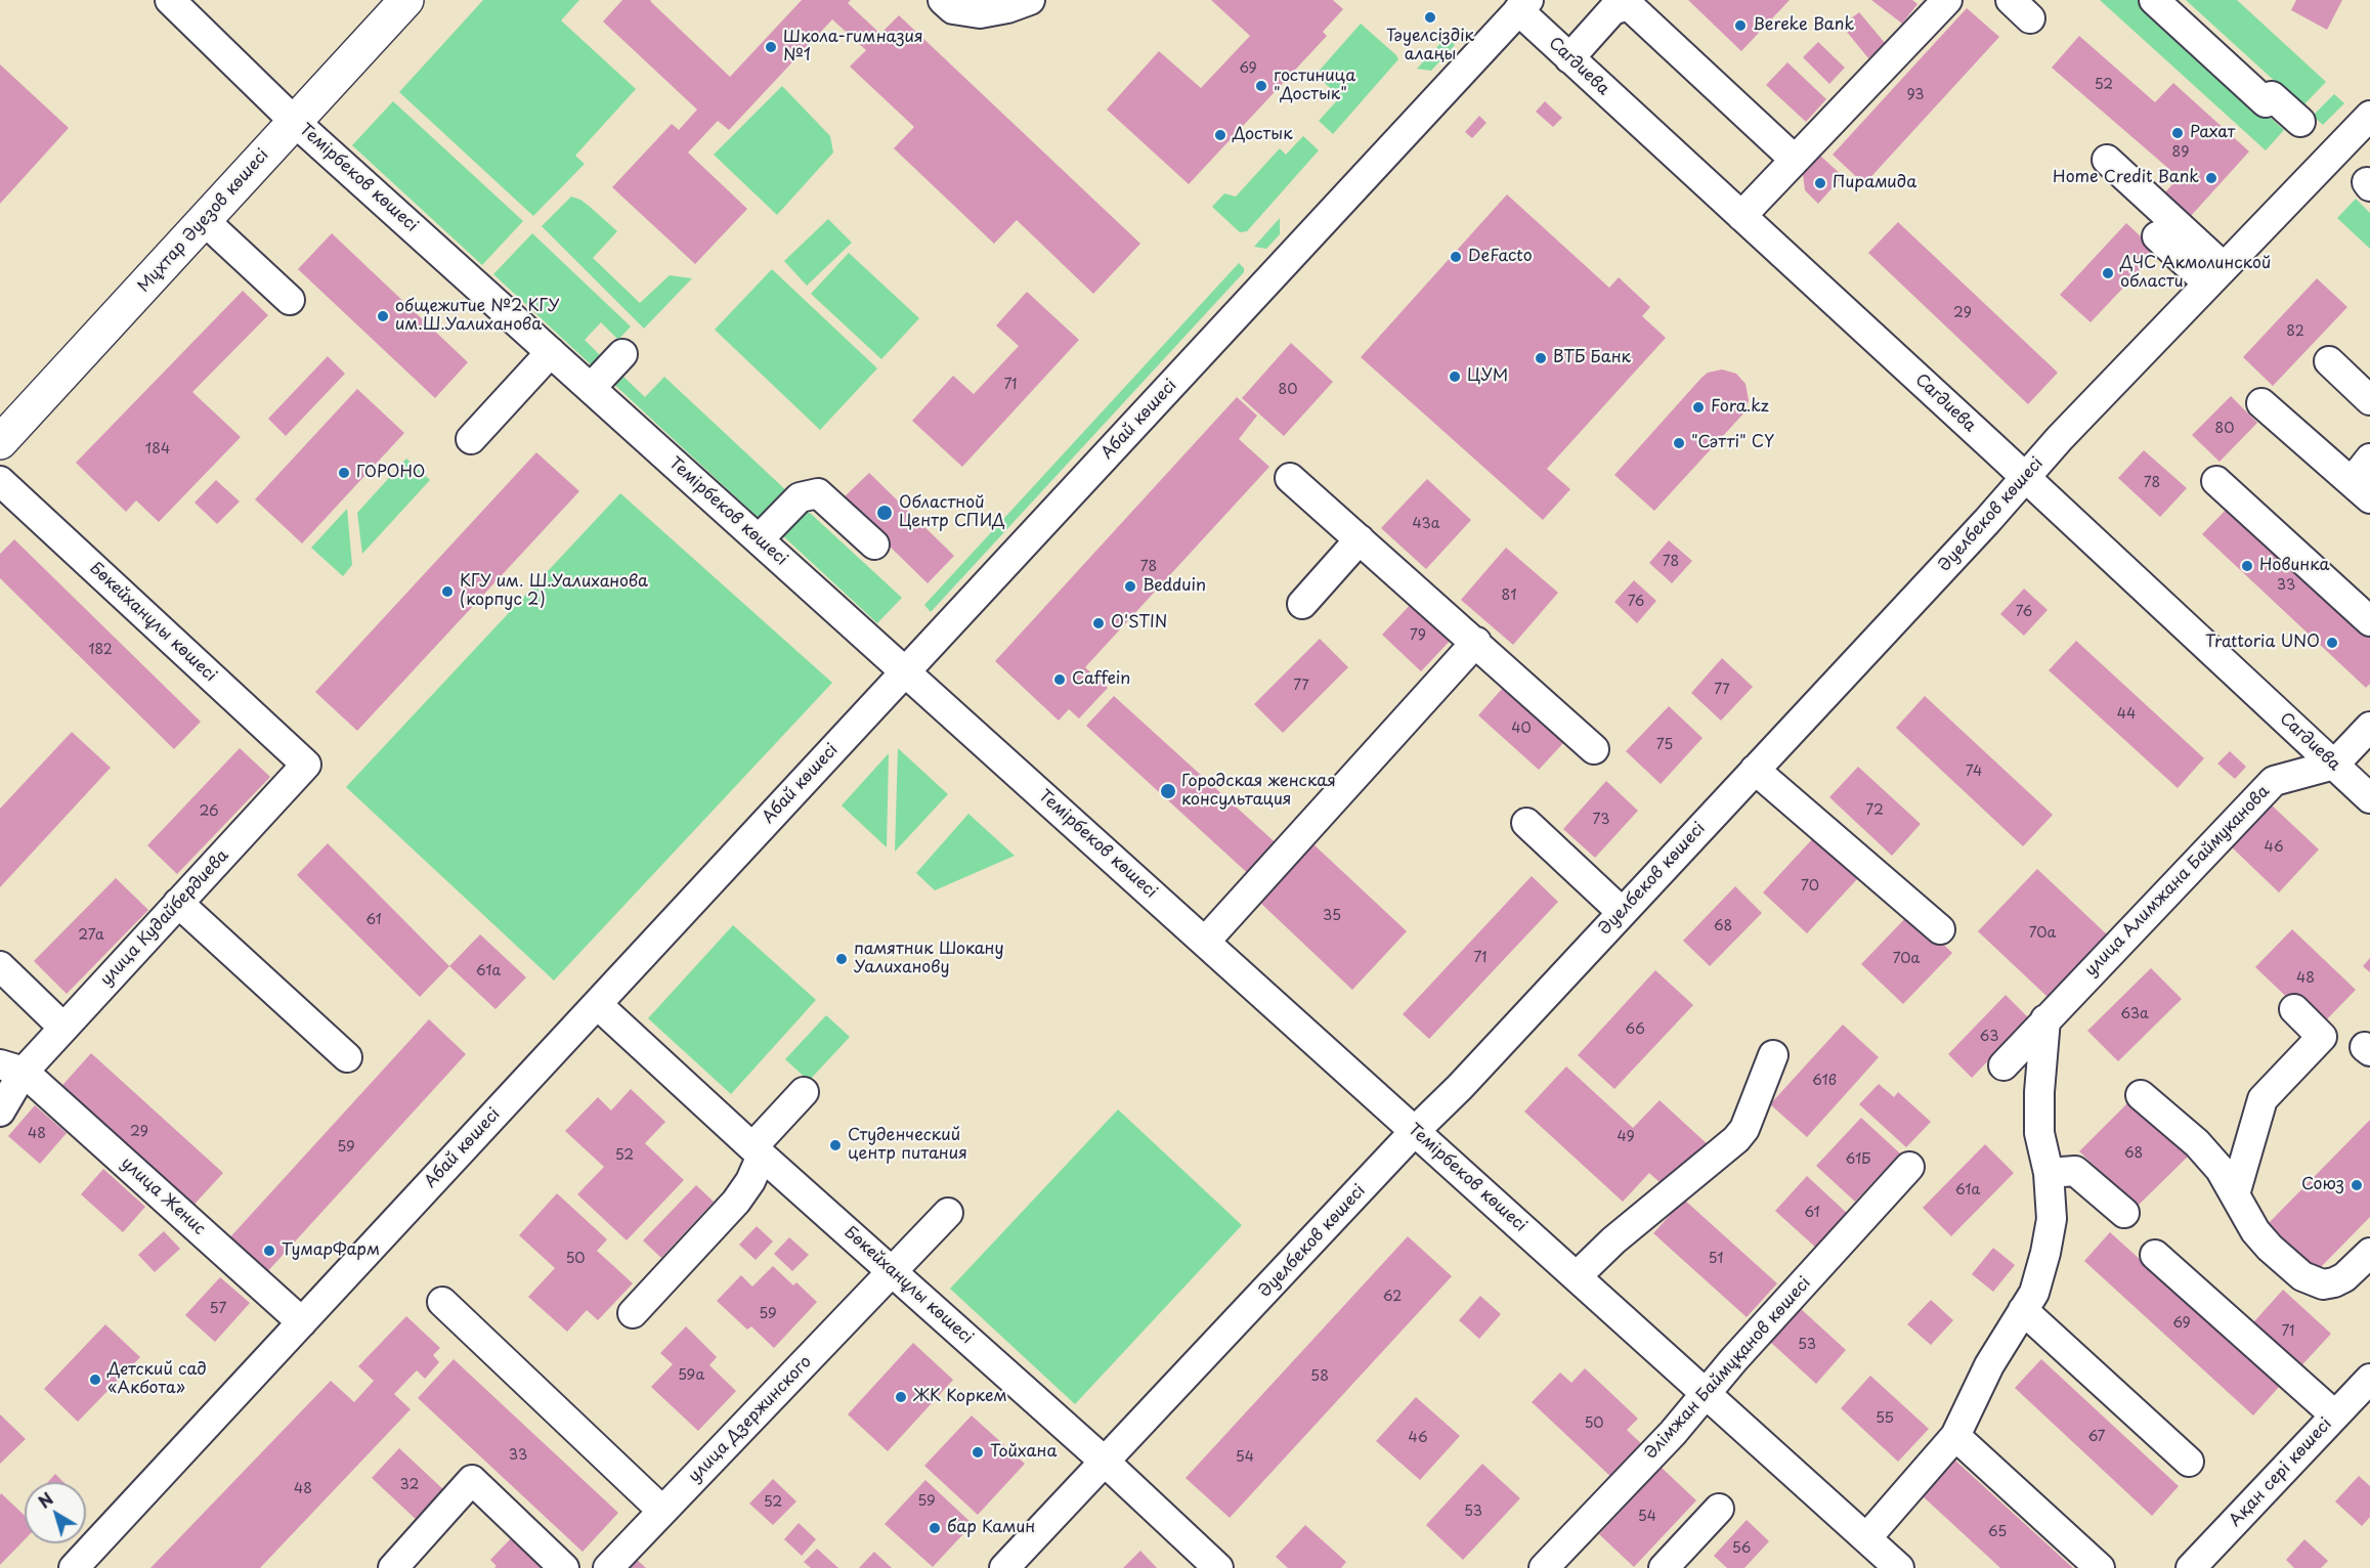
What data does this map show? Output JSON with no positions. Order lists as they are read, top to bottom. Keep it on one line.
{"streets":{"main road":["Мұхтар Әуезов көшесі"],"street":["Сагдиева","Темірбеков көшесі","Абай көшесі","Әуелбеков көшесі","Бөкейханұлы көшесі","улица Алимжана Баймуканова","улица Кудайбердиева","улица Женис","Әлімжан Баймұқанов көшесі","улица Дзержинского","Ақан сері көшесі"]},"crossings":[["Сагдиева","Абай көшесі"],["Сагдиева","Әуелбеков көшесі"],["Сагдиева","улица Алимжана Баймуканова"],["Темірбеков көшесі","Мұхтар Әуезов көшесі"],["Темірбеков көшесі","Абай көшесі"],["Темірбеков көшесі","Әуелбеков көшесі"],["Темірбеков көшесі","Әлімжан Баймұқанов көшесі"],["Абай көшесі","Бөкейханұлы көшесі"],["Абай көшесі","улица Женис"],["Әуелбеков көшесі","Бөкейханұлы көшесі"],["Бөкейханұлы көшесі","улица Кудайбердиева"],["Бөкейханұлы көшесі","улица Дзержинского"],["улица Кудайбердиева","улица Женис"]],"places":["Тәуелсіздік алаңы","Bereke Bank","Школа-гимназия №1","гостиница \"Достык\"","Рахат","Достык","Home Credit Bank","Пирамида","DeFacto","ДЧС Акмолинской области","общежитие №2 КГУ им.Ш.Уалиханова","ВТБ Банк","ЦУМ","Fora.kz","\"Сәтті\" СY","ГОРОНО","Областной Центр СПИД","Новинка","Bedduin","КГУ им. Ш.Уалиханова (корпус 2)","O'STIN","Trattoria UNO","Caffein","Городская женская консультация","памятник Шокану Уалиханову","Студенческий центр питания","Союз","ТумарФарм","Детский сад «Акбота»","ЖК Коркем","Тойхана","бар Камин"],"house_numbers":["69","52","93","89","29","82","71","80","80","184","78","43а","78","78","33","81","76","76","79","182","77","77","44","40","75","74","72","26","73","46","70","35","61","68","70а","27а","71","70а","61а","48","63а","66","63","61в","29","48","49","59","68","52","61Б","61а","61","50","51","62","57","59","69","71","53","59а","58","55","50","67","46","33","54","32","48","59","52","53","54","65","56"],"north":"top left"}
